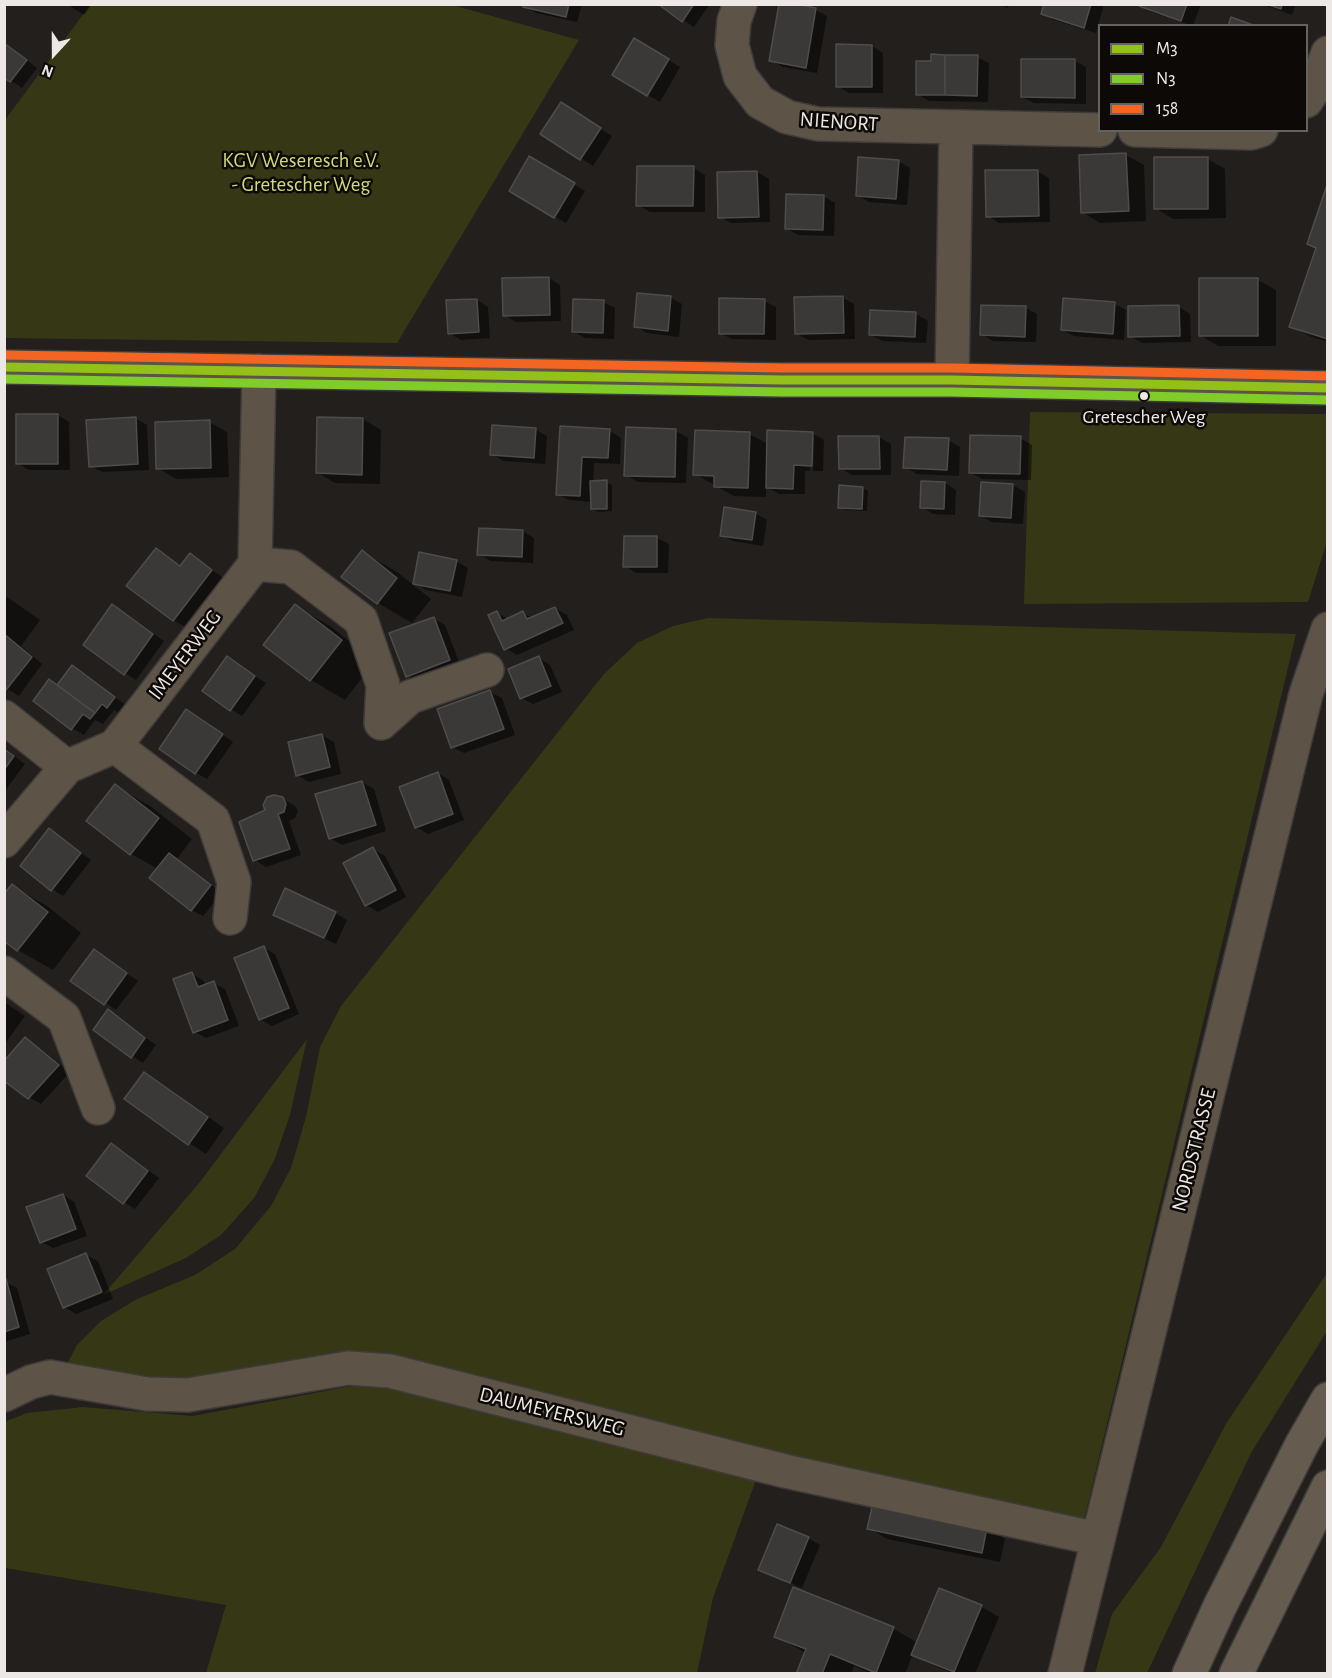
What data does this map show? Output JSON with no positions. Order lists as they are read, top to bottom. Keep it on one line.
{"streets":{"street":["NIENORT","IMEYERWEG","NORDSTRASSE","DAUMEYERSWEG"]},"crossings":[["NORDSTRASSE","DAUMEYERSWEG"]],"parks":["KGV Weseresch e.V. - Gretescher Weg"],"places":["Gretescher Weg"],"lines":["transit line 158","transit line M3","transit line N3"],"legend":["M3","N3","158"],"north":"bottom"}
